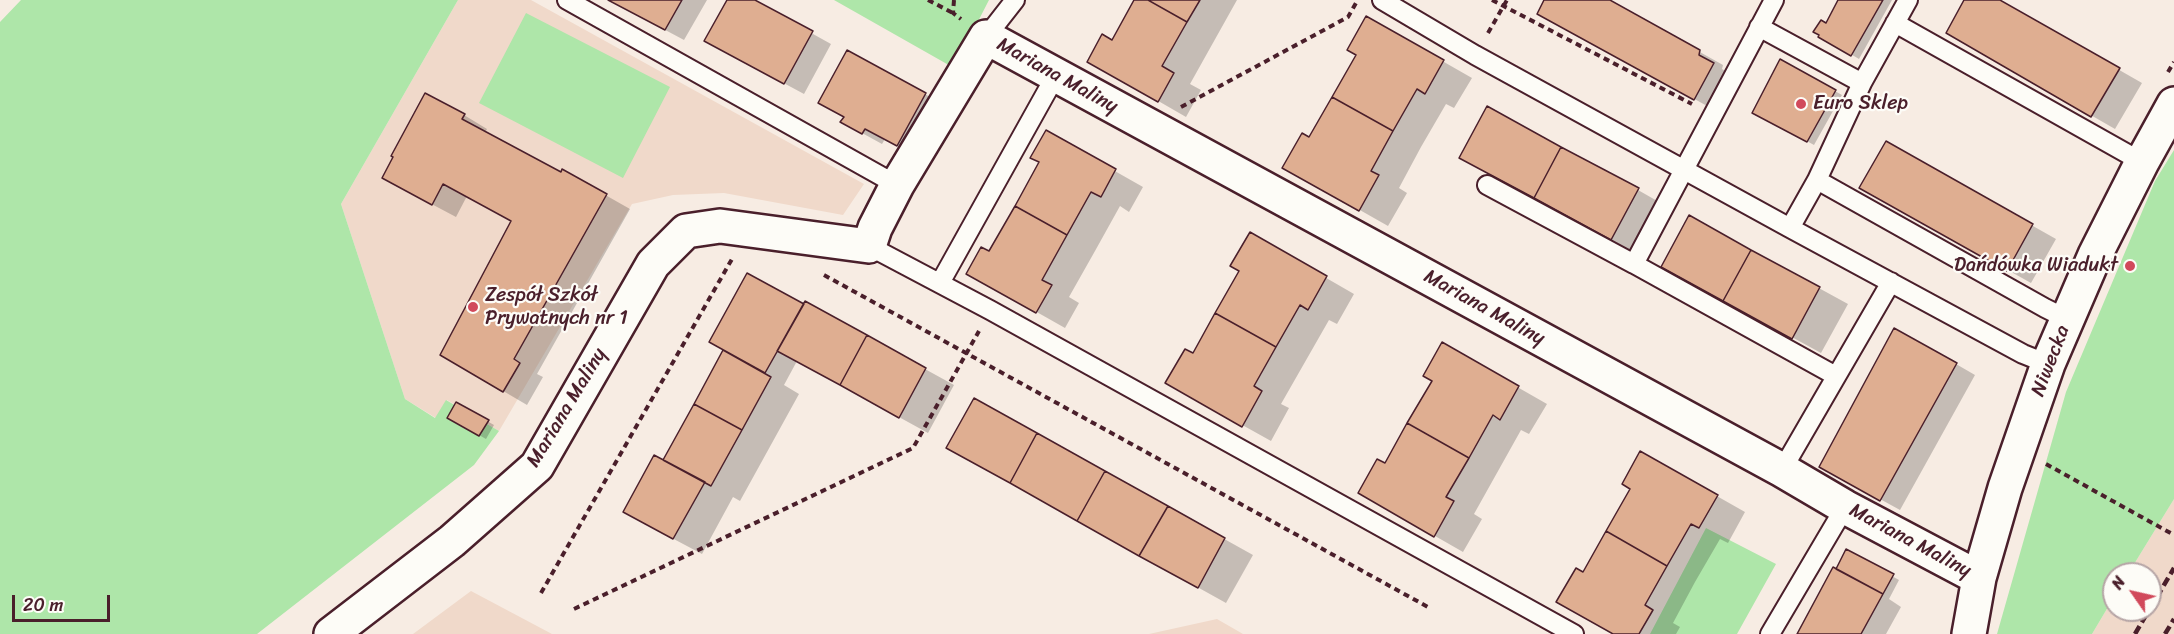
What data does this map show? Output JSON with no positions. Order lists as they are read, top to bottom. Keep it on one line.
{"streets":{"street":["Mariana Maliny","Niwecka"]},"crossings":[["Mariana Maliny","Niwecka"]],"places":["Euro Sklep","Dańdówka Wiadukt","Zespół Szkół Prywatnych nr 1"],"scale_bar":"20 m","north":"top left"}
